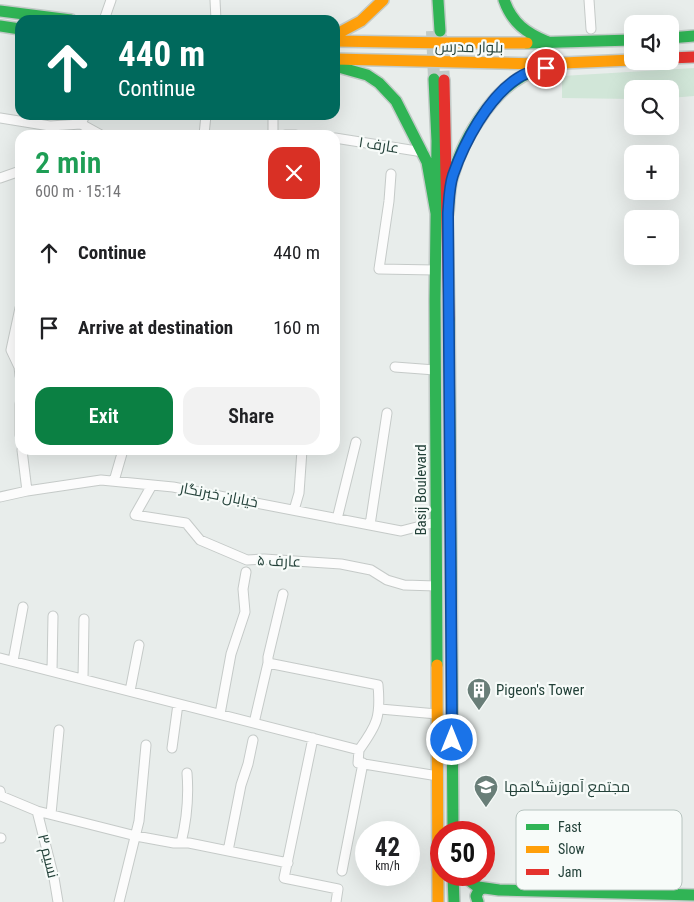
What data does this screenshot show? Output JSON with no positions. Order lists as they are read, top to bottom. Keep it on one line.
{"streets":{"main road":["بلوار مدرس","Basij Boulevard"],"street":["عارف ۱","خیابان خبرنگار","عارف ۵","نسیم ۳"]},"crossings":[["Basij Boulevard","خیابان خبرنگار"],["Basij Boulevard","عارف ۵"],["خیابان خبرنگار","عارف ۵"]],"places":{"building":["Pigeon's Tower"],"school or university":["مجتمع آموزشگاهها"]},"legend":["Fast","Slow","Jam"],"page":{"map_buttons":["+","−"],"turn":["440 m","Continue"],"heading":["2 min","600 m · 15:14"],"list":[{"name":"Continue","value":"440 m"},{"name":"Arrive at destination","value":"160 m"}],"buttons":["Exit","Share"],"speed":"42 km/h","limit":"50"}}
